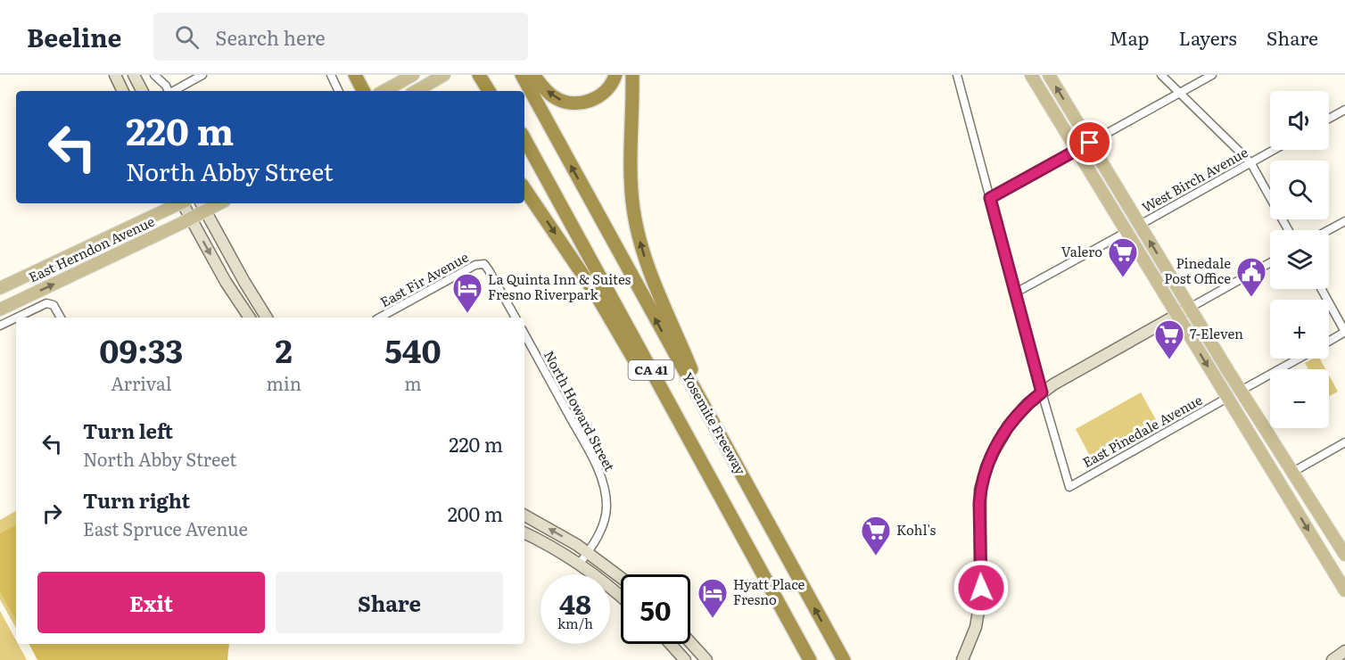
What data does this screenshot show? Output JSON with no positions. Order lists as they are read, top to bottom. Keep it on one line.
{"streets":{"highway":["CA 41","Yosemite Freeway"],"main road":["East Herndon Avenue"],"street":["West Birch Avenue","East Fir Avenue","North Howard Street","East Pinedale Avenue"]},"places":{"supermarket":["Valero","7-Eleven","Kohl's"],"public building":["Pinedale Post Office"],"hotel":["La Quinta Inn & Suites Fresno Riverpark","Hyatt Place Fresno"]},"page":{"header":"Beeline","search":"Search here","nav":["Map","Layers","Share"],"map_buttons":["+","−"],"turn":["220 m","North Abby Street"],"eta":["09:33","Arrival","2","min","540","m"],"list":[{"name":"Turn left","note":"North Abby Street","value":"220 m"},{"name":"Turn right","note":"East Spruce Avenue","value":"200 m"}],"buttons":["Exit","Share"],"speed":"48 km/h","limit":"50"}}
